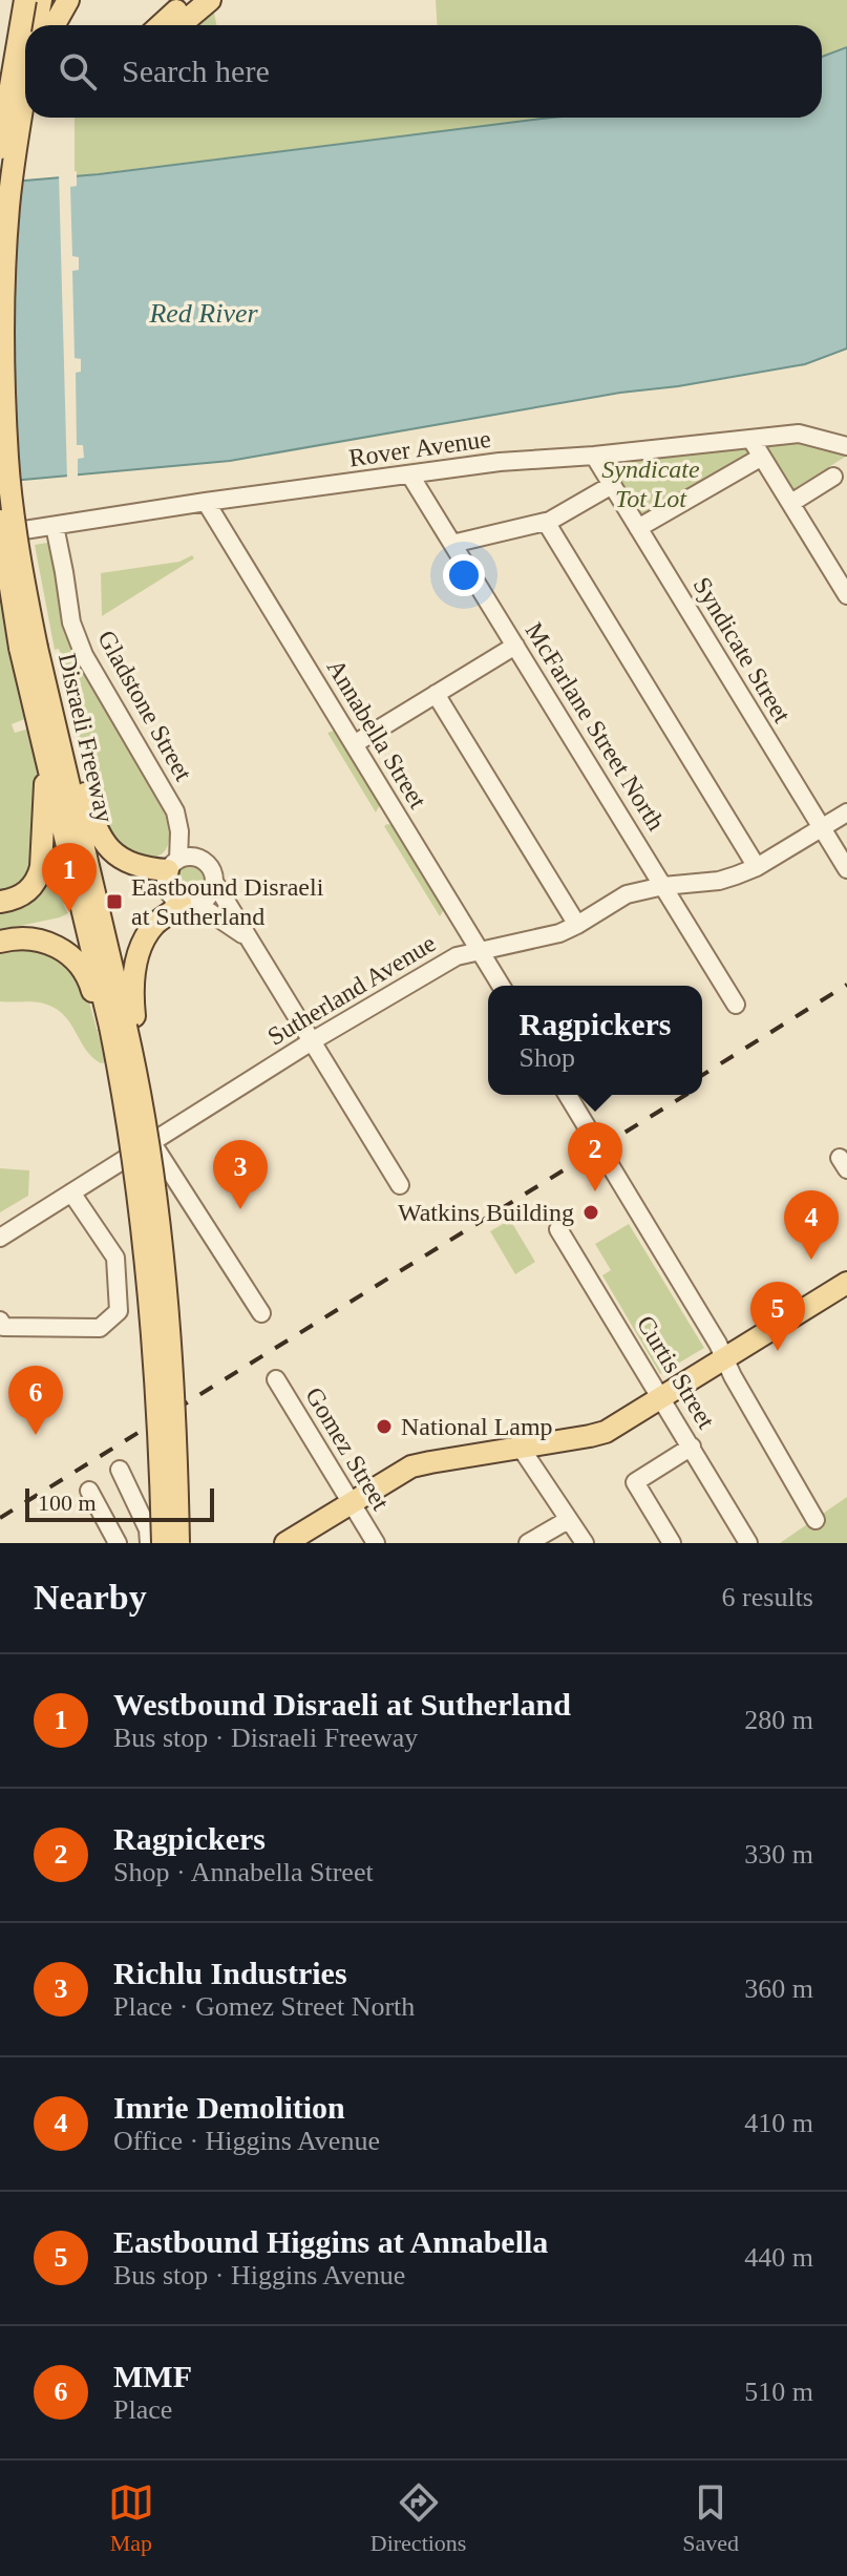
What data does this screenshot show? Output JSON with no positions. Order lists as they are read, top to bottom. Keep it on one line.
{"streets":{"main road":["Disraeli Freeway"],"street":["Rover Avenue","Syndicate Street","Gladstone Street","McFarlane Street North","Annabella Street","Sutherland Avenue","Curtis Street","Gomez Street"]},"crossings":[["Rover Avenue","Syndicate Street"],["Rover Avenue","Gladstone Street"],["Rover Avenue","McFarlane Street North"],["Rover Avenue","Annabella Street"],["Syndicate Street","Sutherland Avenue"],["McFarlane Street North","Sutherland Avenue"],["Annabella Street","Sutherland Avenue"]],"water":["Red River"],"parks":["Syndicate Tot Lot"],"places":{"transit":["Eastbound Disraeli at Sutherland"],"other":["Watkins Building","National Lamp"]},"scale_bar":"100 m","page":{"search":"Search here","pins":["1","2","3","4","5","6"],"popup":["Ragpickers","Shop"],"scale":"100 m","heading":["Nearby","6 results"],"list":[{"mark":"1","name":"Westbound Disraeli at Sutherland","note":"Bus stop · Disraeli Freeway","value":"280 m"},{"mark":"2","name":"Ragpickers","note":"Shop · Annabella Street","value":"330 m"},{"mark":"3","name":"Richlu Industries","note":"Place · Gomez Street North","value":"360 m"},{"mark":"4","name":"Imrie Demolition","note":"Office · Higgins Avenue","value":"410 m"},{"mark":"5","name":"Eastbound Higgins at Annabella","note":"Bus stop · Higgins Avenue","value":"440 m"},{"mark":"6","name":"MMF","note":"Place","value":"510 m"}],"nav":["Map","Directions","Saved"]}}
